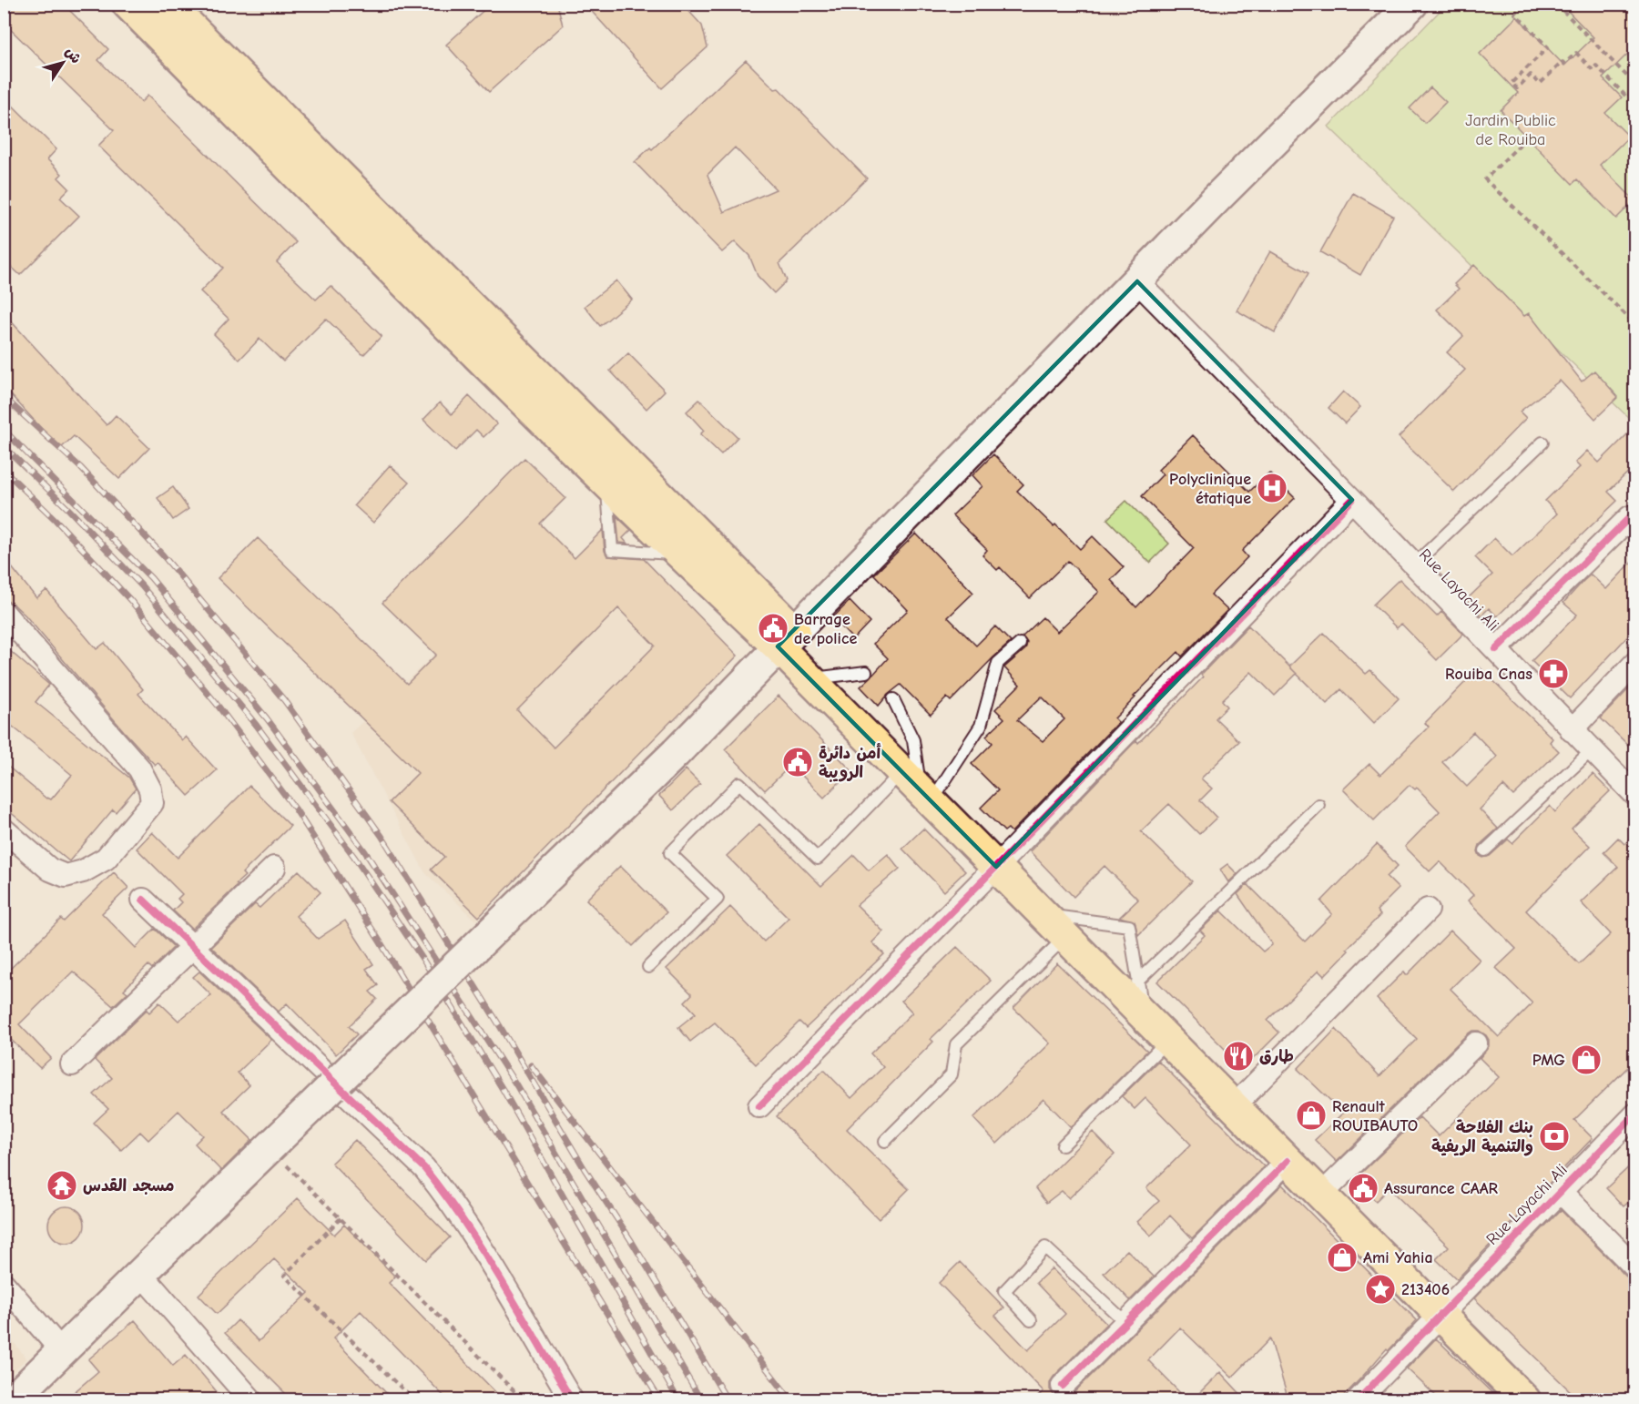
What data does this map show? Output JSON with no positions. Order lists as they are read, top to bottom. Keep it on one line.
{"streets":{"street":["Rue Layachi Ali"]},"parks":["Jardin Public de Rouiba"],"places":{"hospital":["Polyclinique étatique"],"public building":["Barrage de police","أمن دائرة الرويبة","Assurance CAAR"],"pharmacy":["Rouiba Cnas"],"restaurant":["طارق"],"shop":["PMG","Renault ROUIBAUTO","Ami Yahia"],"bank":["بنك الفلاحة والتنمية الريفية"],"temple":["مسجد القدس"],"place":["213406"]},"north":"top right"}
